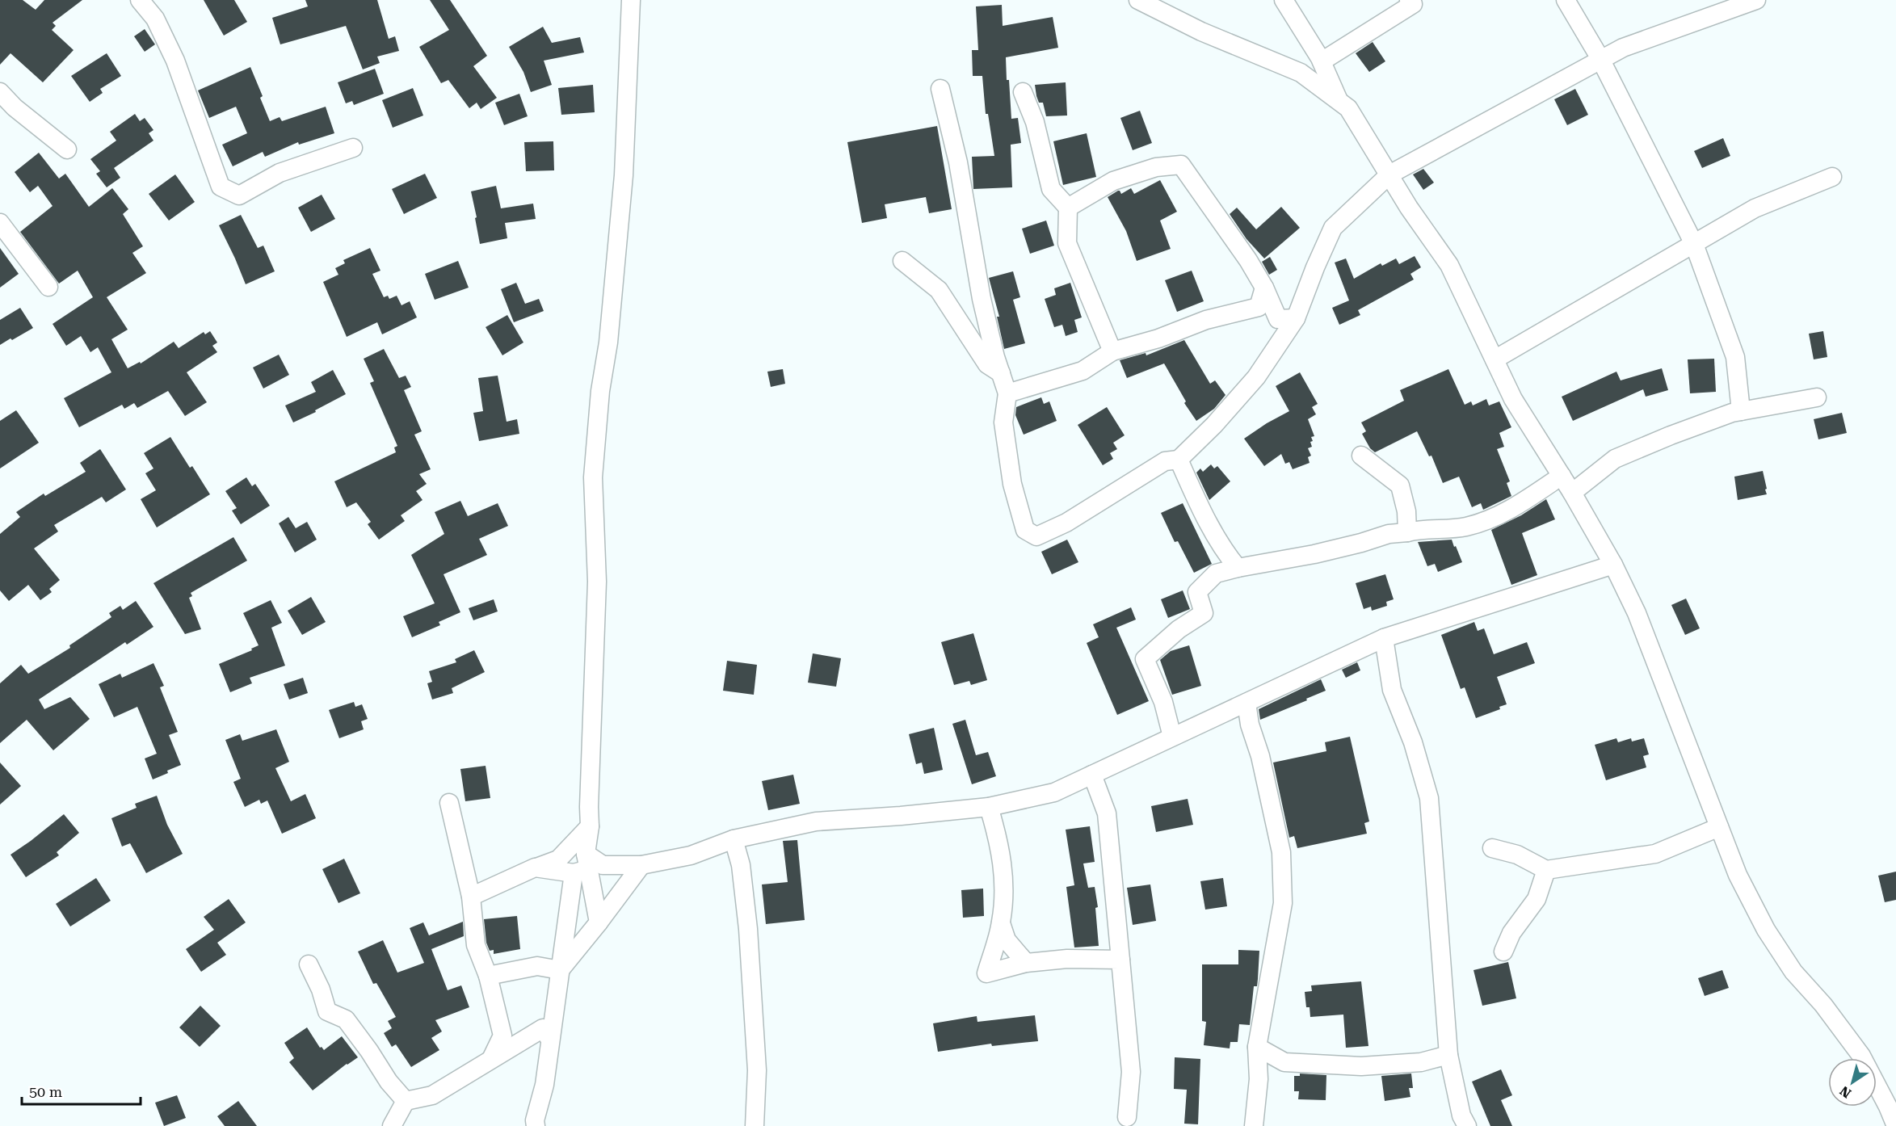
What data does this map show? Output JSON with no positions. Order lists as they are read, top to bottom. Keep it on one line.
{"scale_bar":"50 m","north":"bottom left"}
